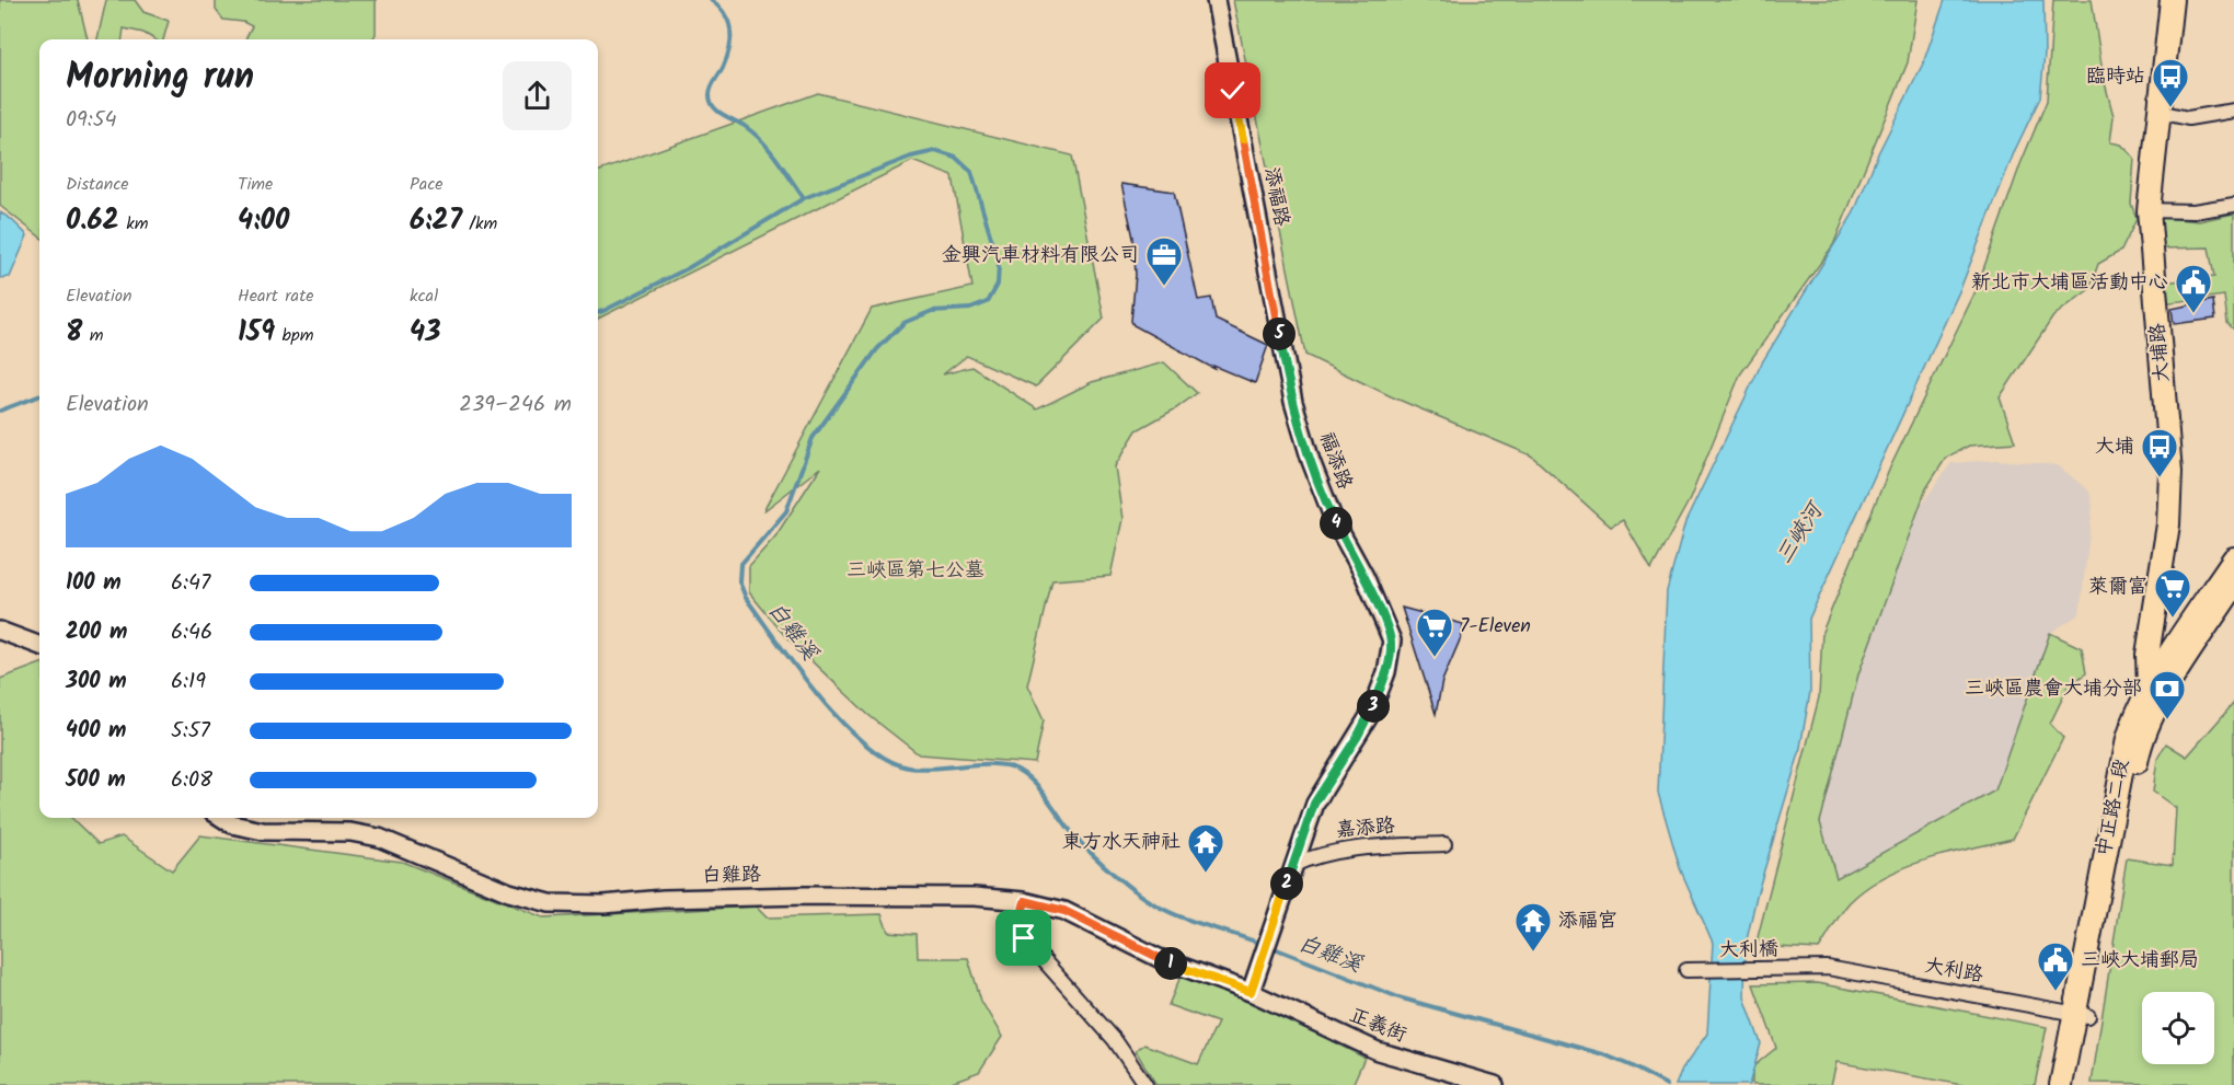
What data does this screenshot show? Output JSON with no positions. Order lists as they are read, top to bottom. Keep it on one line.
{"streets":{"main road":["大埔路","中正路二段"],"street":["添福路","福添路","嘉添路","白雞路","大利橋","大利路","正義街"]},"crossings":[["添福路","福添路"],["大埔路","中正路二段"],["福添路","嘉添路"],["中正路二段","大利路"],["白雞路","正義街"],["大利橋","大利路"]],"water":["三峽河","白雞溪"],"parks":["三峽區第七公墓"],"places":{"bus stop":["臨時站","大埔"],"office":["金興汽車材料有限公司"],"public building":["新北市大埔區活動中心","三峽大埔郵局"],"supermarket":["萊爾富","7-Eleven"],"bank":["三峽區農會大埔分部"],"temple":["東方水天神社","添福宮"]},"page":{"heading":["Morning run","09:54"],"stats":[["Distance","0.62 km"],["Time","4:00"],["Pace","6:27 /km"],["Elevation","8 m"],["Heart rate","159 bpm"],["kcal","43"]],"pins":["5","4","3","2","1"],"chart":["Elevation","239–246 m"],"list":[{"name":"100 m","note":"6:47"},{"name":"200 m","note":"6:46"},{"name":"300 m","note":"6:19"},{"name":"400 m","note":"5:57"},{"name":"500 m","note":"6:08"}]}}
